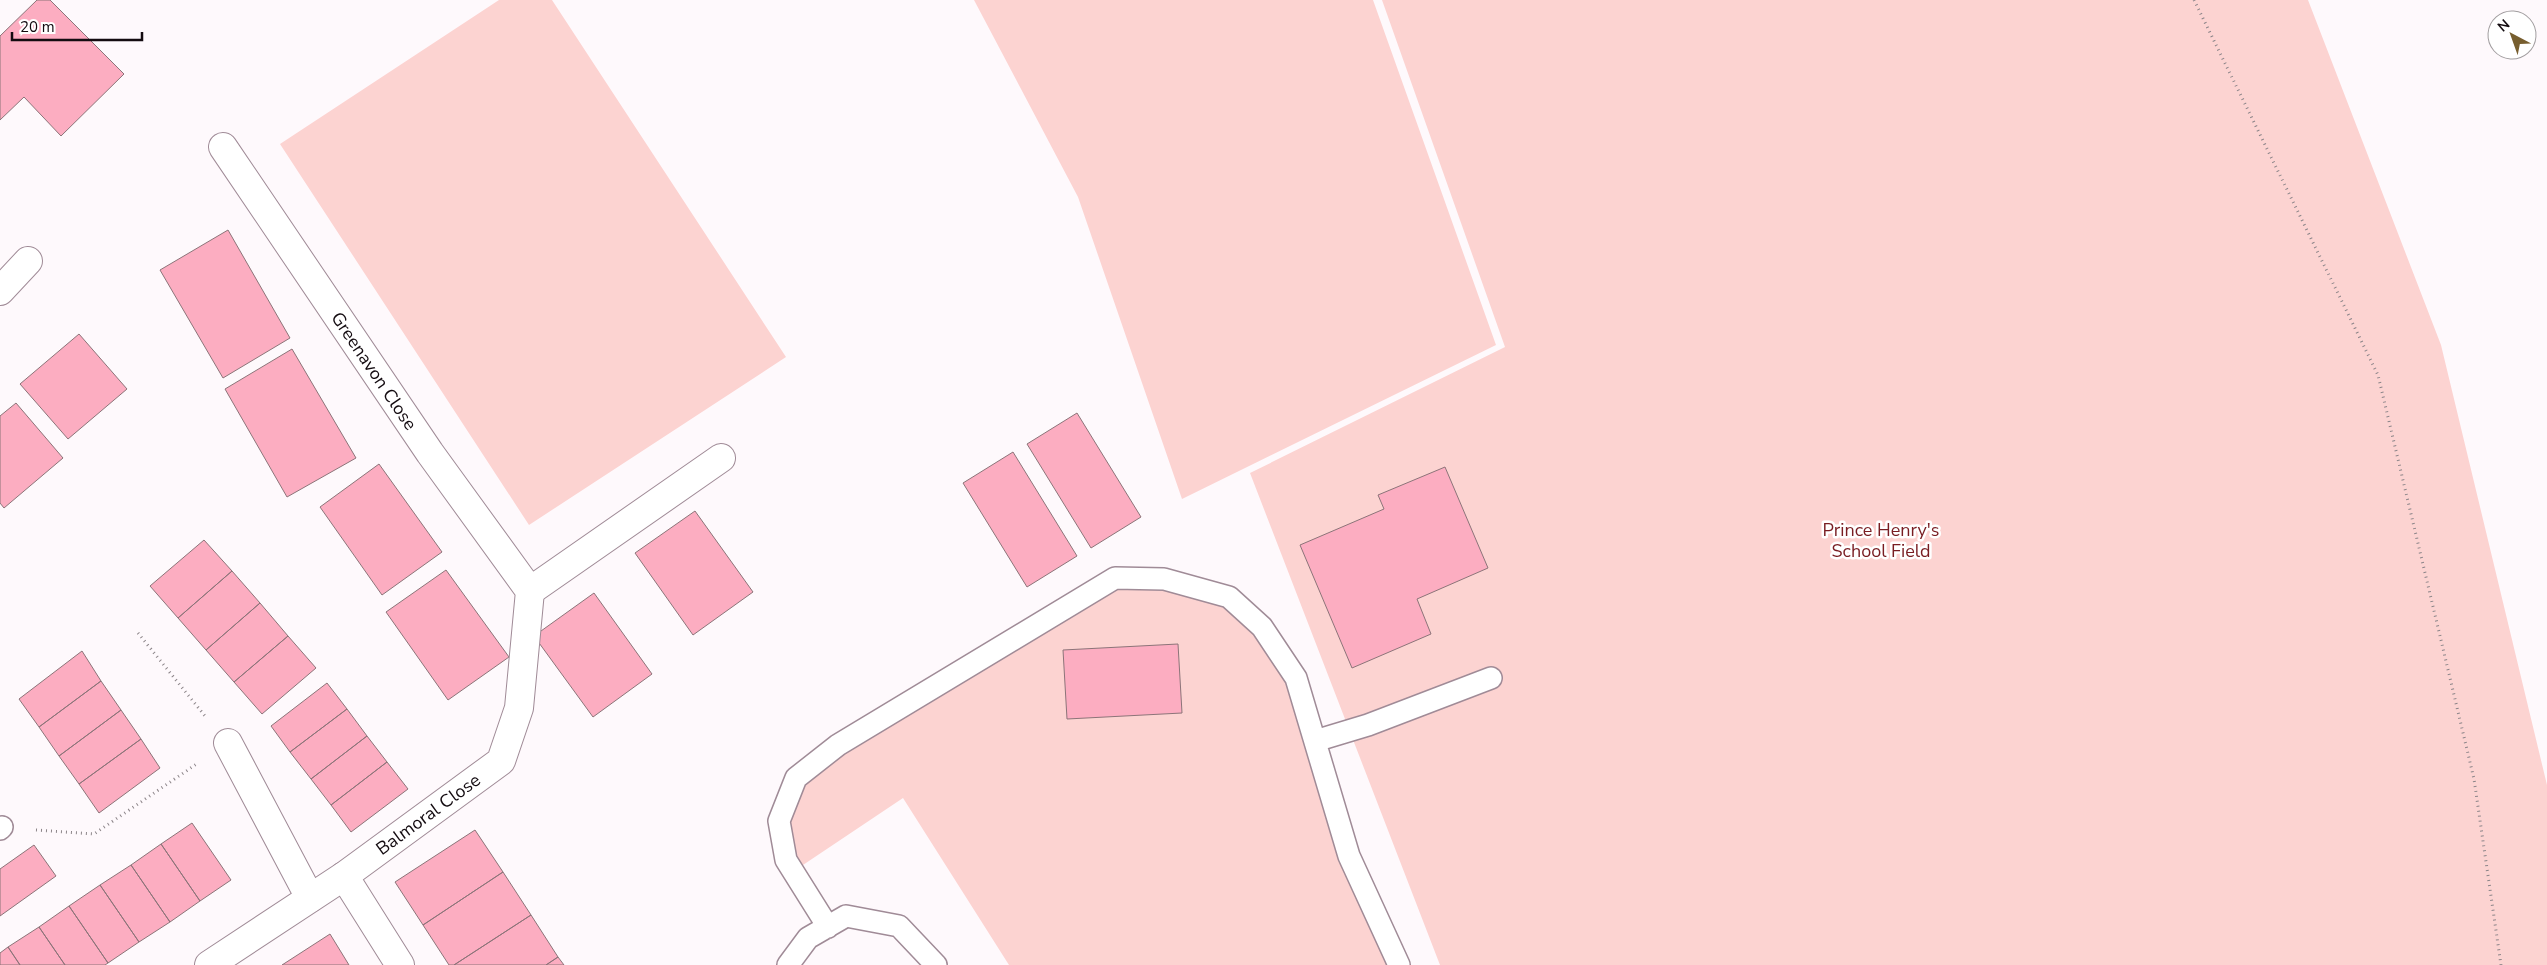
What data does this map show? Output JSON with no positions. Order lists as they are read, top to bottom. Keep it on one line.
{"streets":{"street":["Greenavon Close","Balmoral Close"]},"crossings":[["Greenavon Close","Balmoral Close"]],"parks":["Prince Henry's School Field"],"scale_bar":"20 m","north":"top left"}
